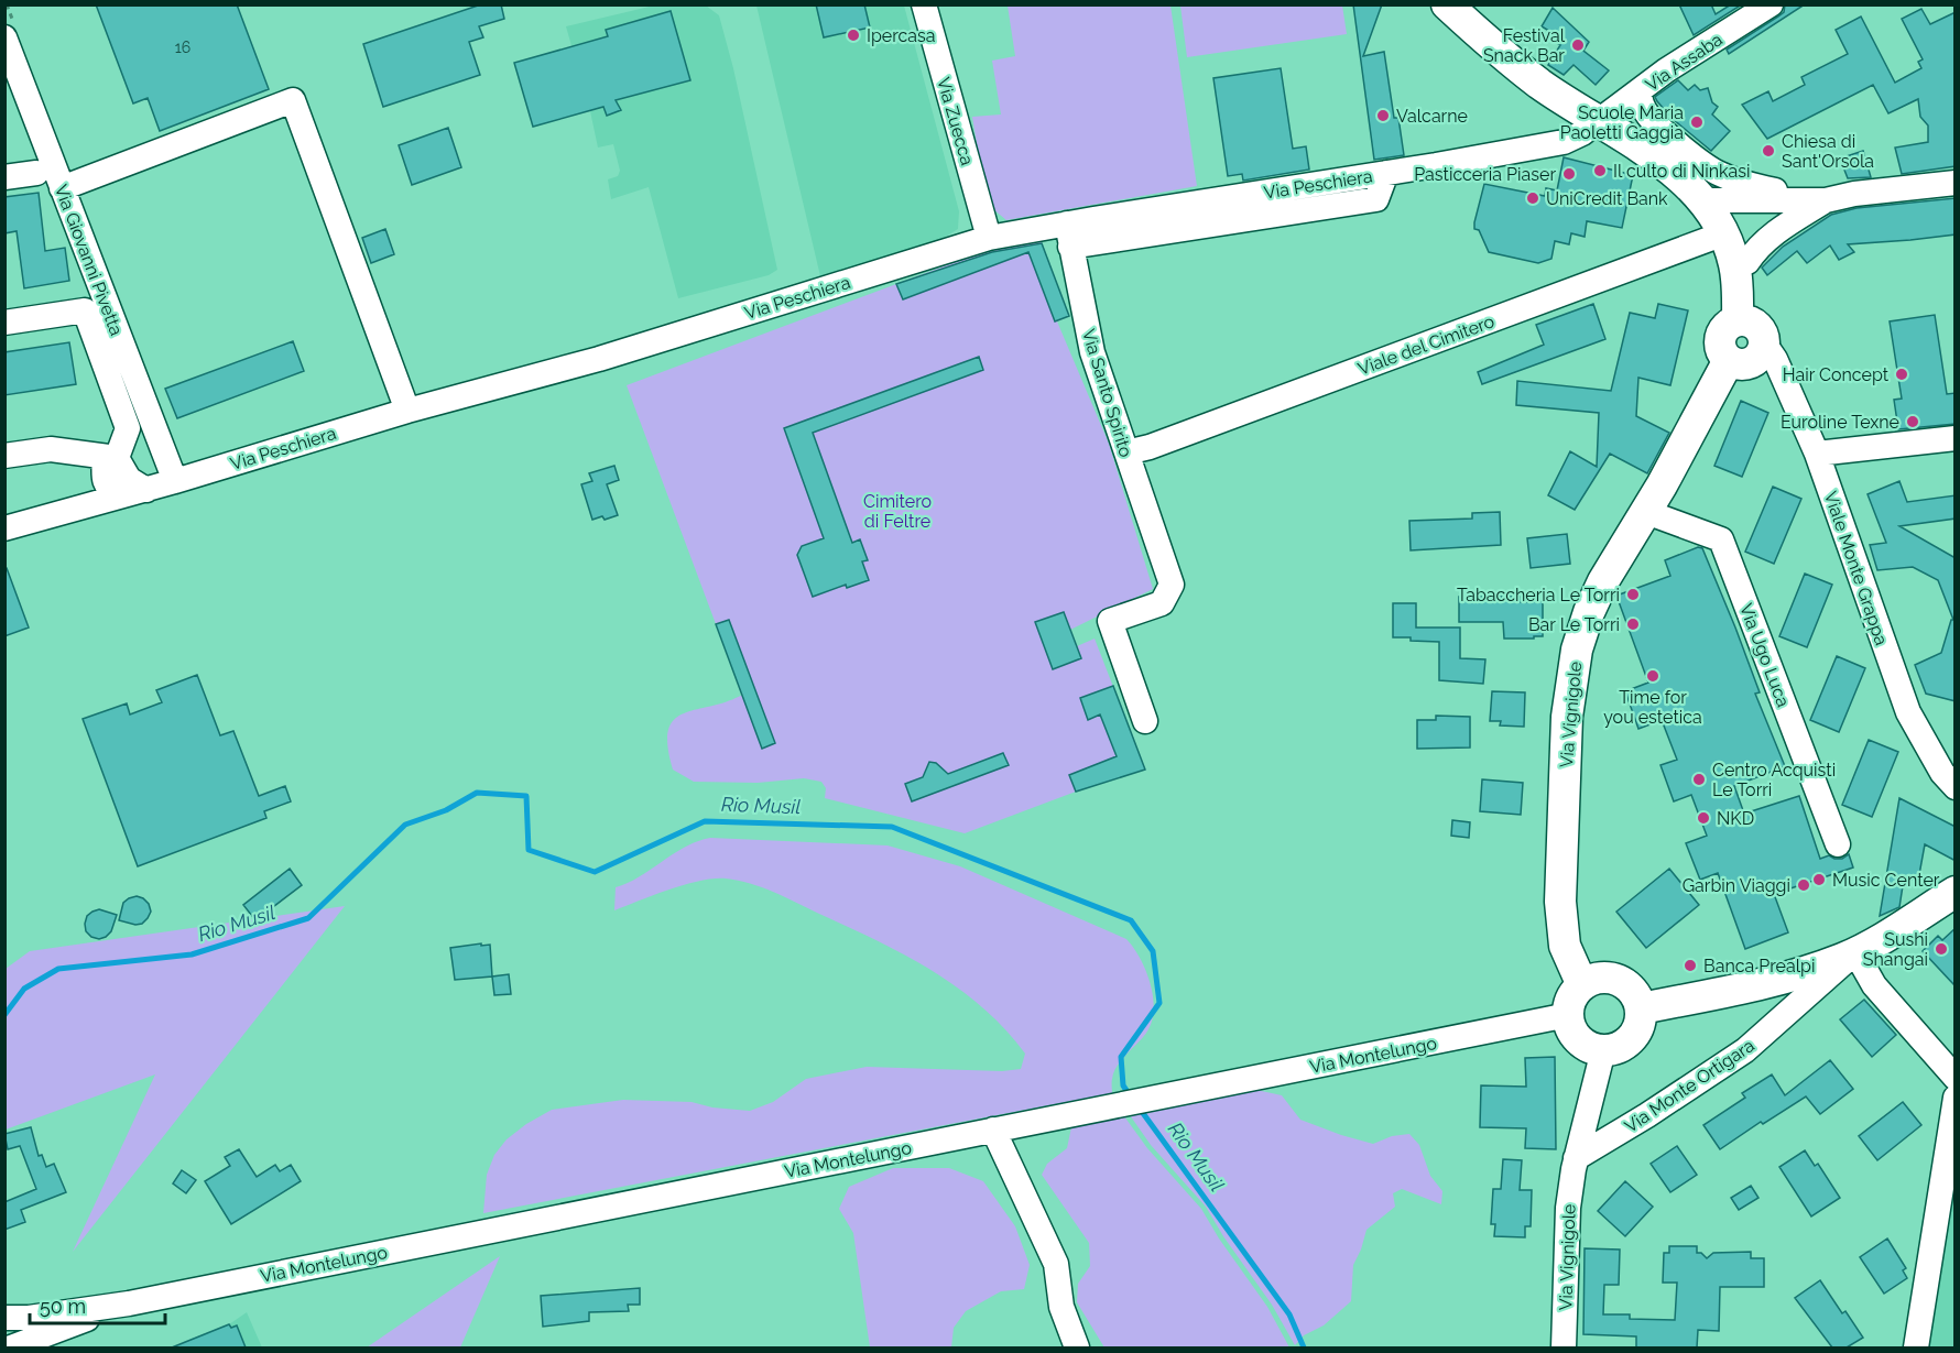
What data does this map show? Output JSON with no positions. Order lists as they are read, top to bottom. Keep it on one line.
{"streets":{"main road":["Via Vignigole"],"street":["Via Assaba","Via Zuecca","Via Peschiera","Via Giovanni Pivetta","Viale del Cimitero","Via Santo Spirito","Viale Monte Grappa","Via Ugo Luca","Via Montelungo","Via Monte Ortigara"]},"crossings":[["Via Assaba","Via Peschiera"],["Via Zuecca","Via Peschiera"],["Via Peschiera","Via Giovanni Pivetta"],["Via Peschiera","Via Santo Spirito"],["Viale del Cimitero","Via Santo Spirito"],["Viale Monte Grappa","Via Vignigole"],["Via Ugo Luca","Via Vignigole"],["Via Vignigole","Via Montelungo"],["Via Vignigole","Via Monte Ortigara"]],"water":["Rio Musil"],"parks":["Cimitero di Feltre"],"places":["Ipercasa","Festival Snack Bar","Valcarne","Scuole Maria Paoletti Gaggia","Chiesa di Sant'Orsola","Il culto di Ninkasi","Pasticceria Piaser","UniCredit Bank","Hair Concept","Euroline Texne","Tabaccheria Le Torri","Bar Le Torri","Time for you estetica","Centro Acquisti Le Torri","NKD","Music Center","Garbin Viaggi","Sushi Shangai","Banca Prealpi"],"house_numbers":["16"],"scale_bar":"50 m"}
